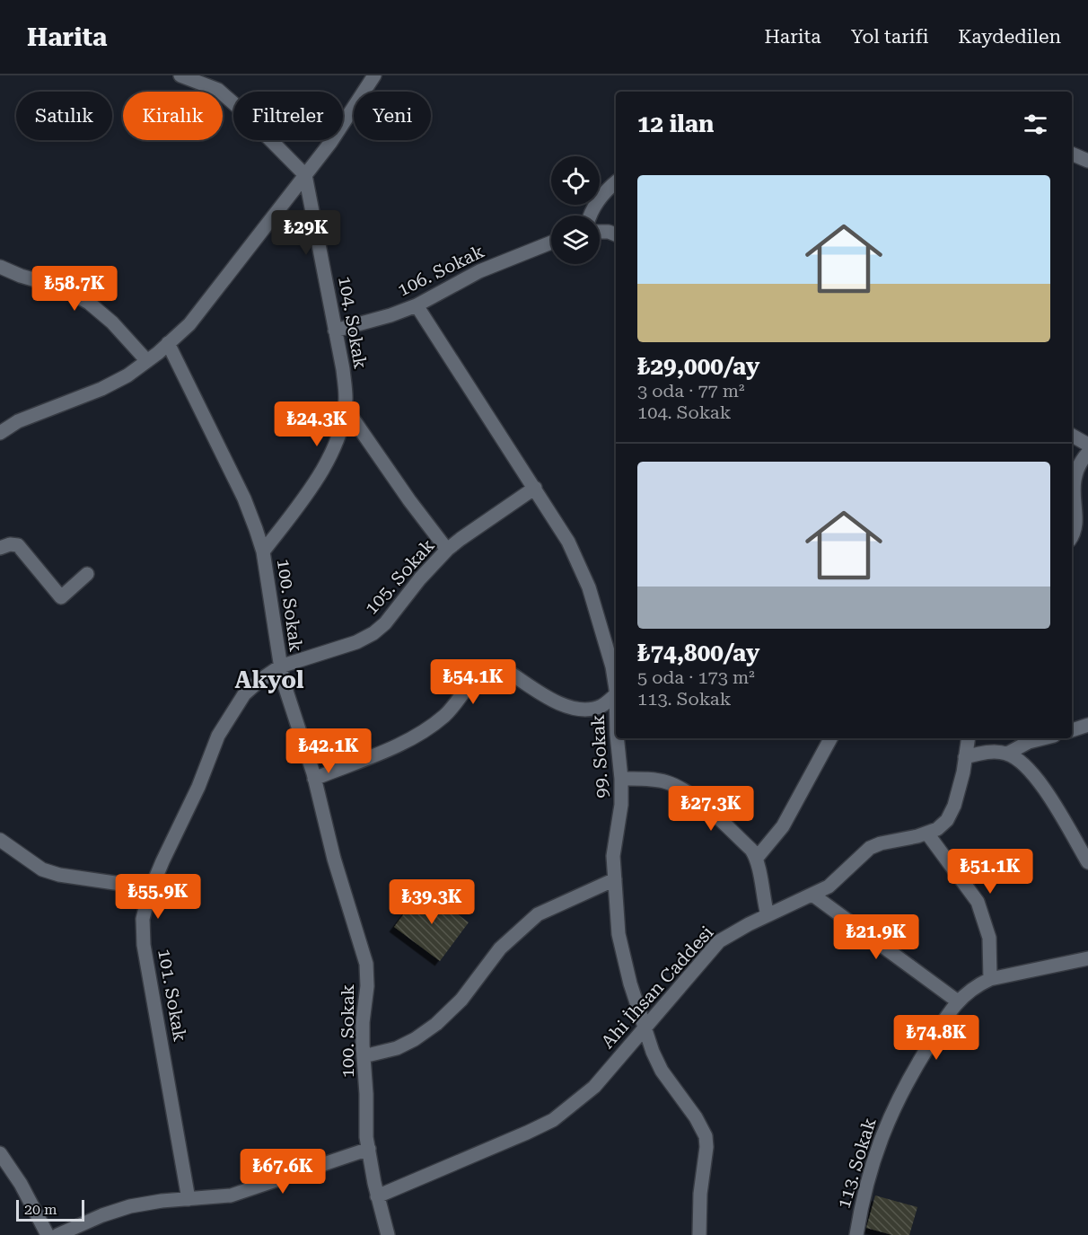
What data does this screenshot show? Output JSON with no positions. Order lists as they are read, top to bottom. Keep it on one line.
{"streets":{"street":["106. Sokak","104. Sokak","105. Sokak","100. Sokak","99. Sokak","Ahi İhsan Caddesi","101. Sokak","113. Sokak"]},"crossings":[["106. Sokak","104. Sokak"],["106. Sokak","99. Sokak"],["104. Sokak","100. Sokak"],["105. Sokak","100. Sokak"],["105. Sokak","99. Sokak"],["105. Sokak","101. Sokak"],["100. Sokak","Ahi İhsan Caddesi"],["100. Sokak","101. Sokak"],["99. Sokak","Ahi İhsan Caddesi"]],"districts":["Akyol"],"scale_bar":"20 m","page":{"header":"Harita","nav":["Harita","Yol tarifi","Kaydedilen"],"chip":["Satılık","Kiralık","Filtreler","Yeni"],"heading":"12 ilan","list":[{"name":"₺29,000/ay","note":"3 oda · 77 m² · 104. Sokak"},{"name":"₺74,800/ay","note":"5 oda · 173 m² · 113. Sokak"}],"price":["₺29K","₺58.7K","₺24.3K","₺54.1K","₺42.1K","₺27.3K","₺51.1K","₺55.9K","₺39.3K","₺21.9K","₺74.8K","₺67.6K"],"scale":"20 m"}}
